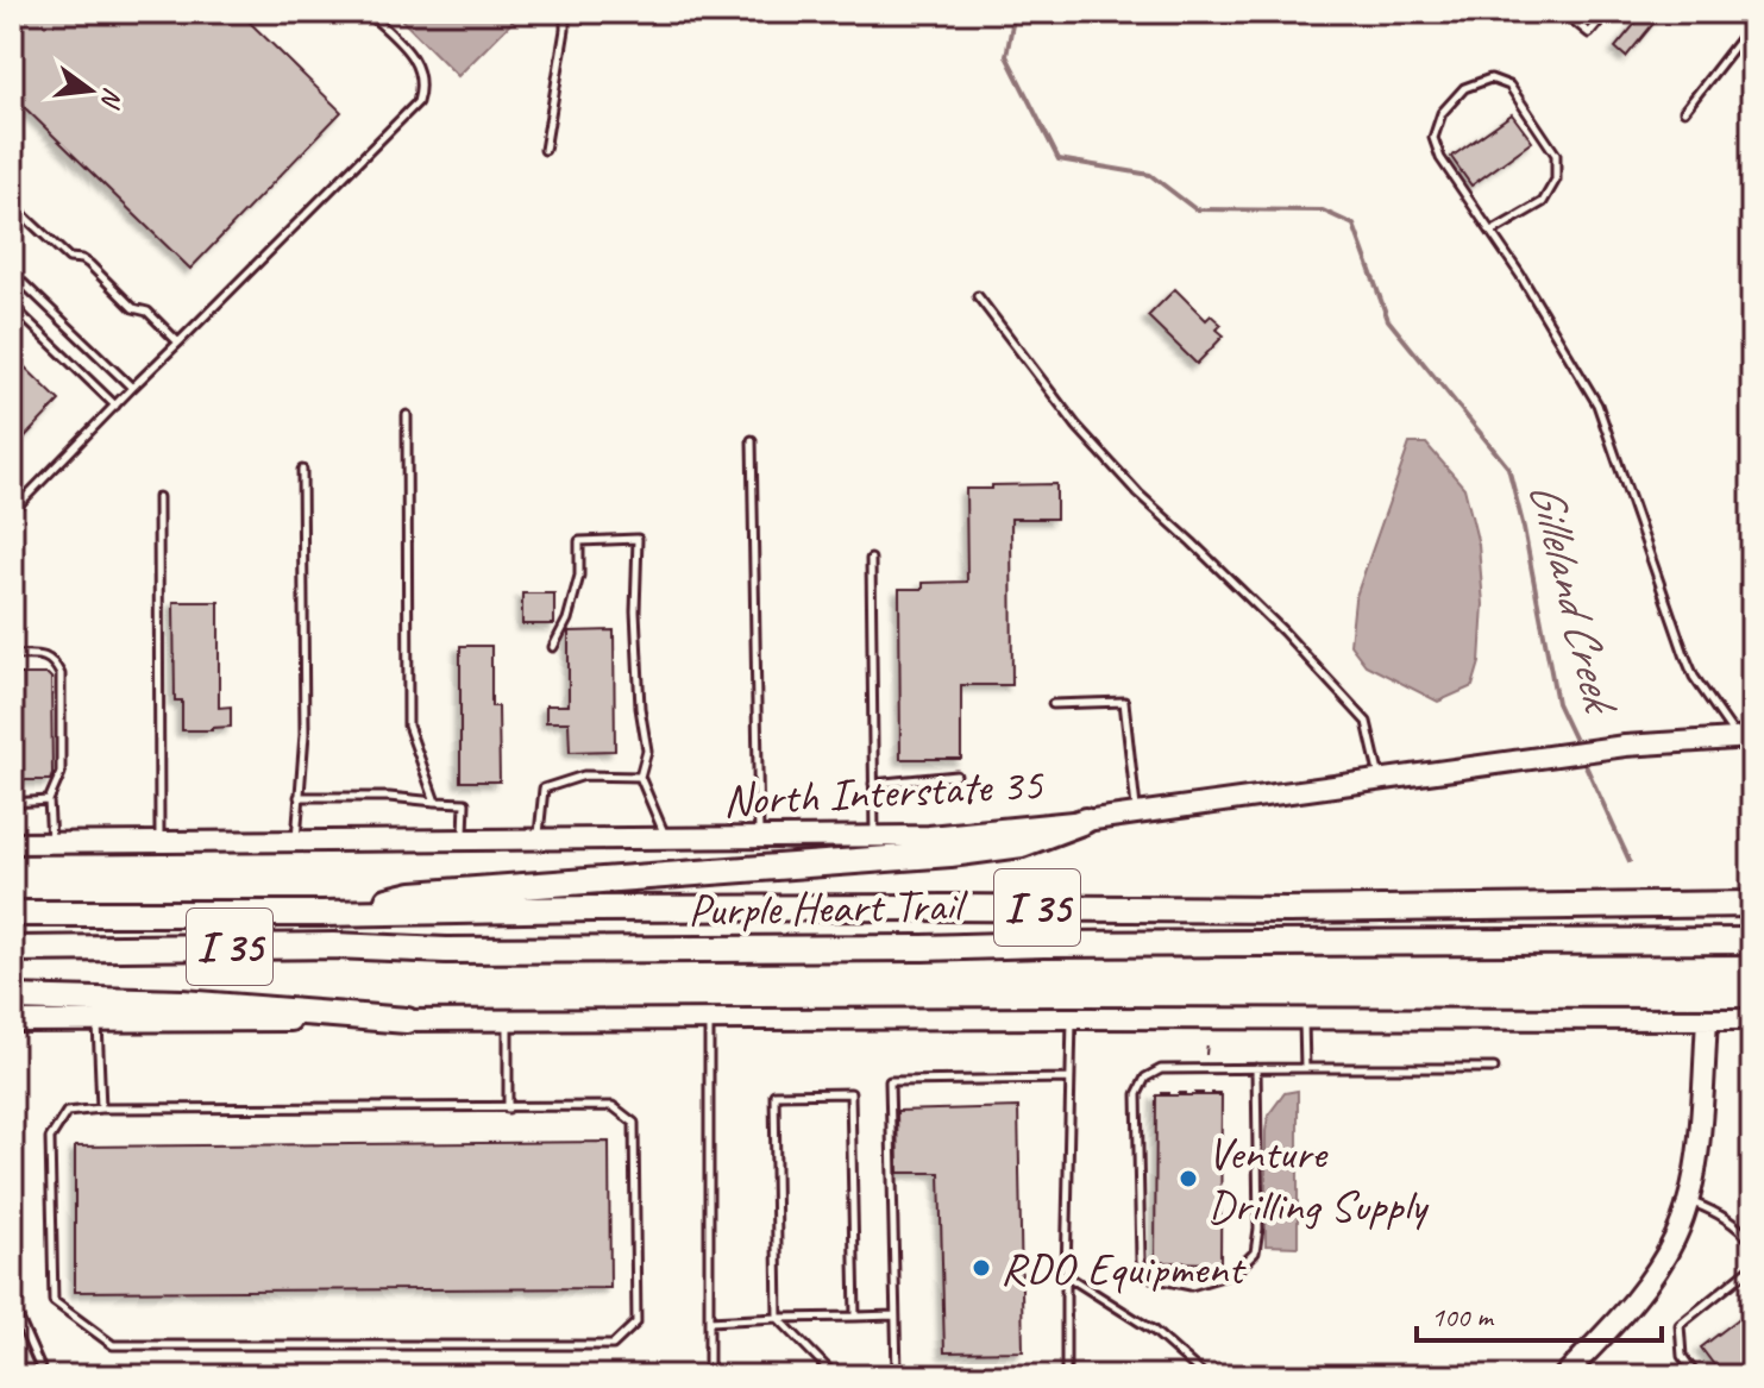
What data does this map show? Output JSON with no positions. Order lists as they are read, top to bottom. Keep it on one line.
{"streets":{"highway":["Purple Heart Trail","I 35"],"main road":["North Interstate 35"]},"water":["Gilleland Creek"],"places":["Venture Drilling Supply","RDO Equipment"],"scale_bar":"100 m","north":"right"}
